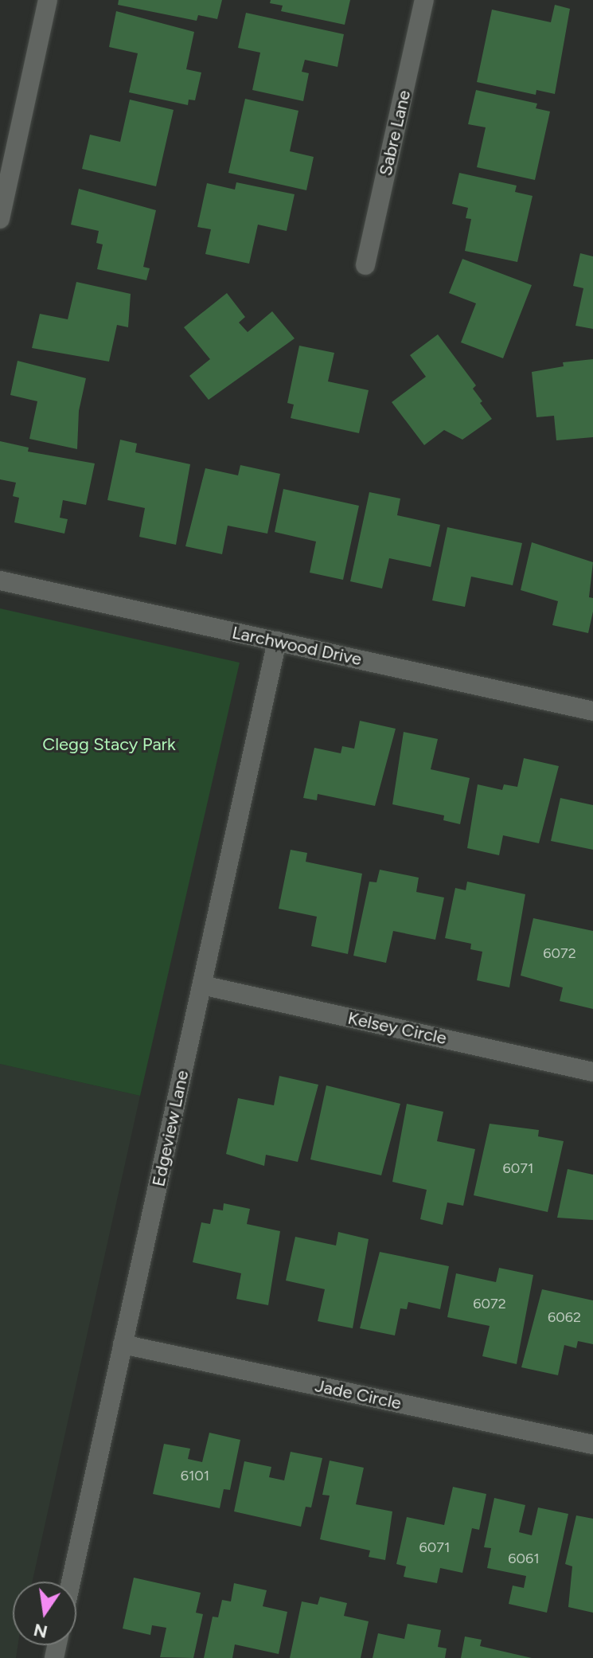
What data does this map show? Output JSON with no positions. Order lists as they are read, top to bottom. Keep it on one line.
{"streets":{"street":["Sabre Lane","Larchwood Drive","Kelsey Circle","Edgeview Lane","Jade Circle"]},"crossings":[["Larchwood Drive","Edgeview Lane"],["Kelsey Circle","Edgeview Lane"],["Edgeview Lane","Jade Circle"]],"parks":["Clegg Stacy Park"],"house_numbers":["6072","6071","6072","6062","6101","6071","6061"],"north":"bottom"}
